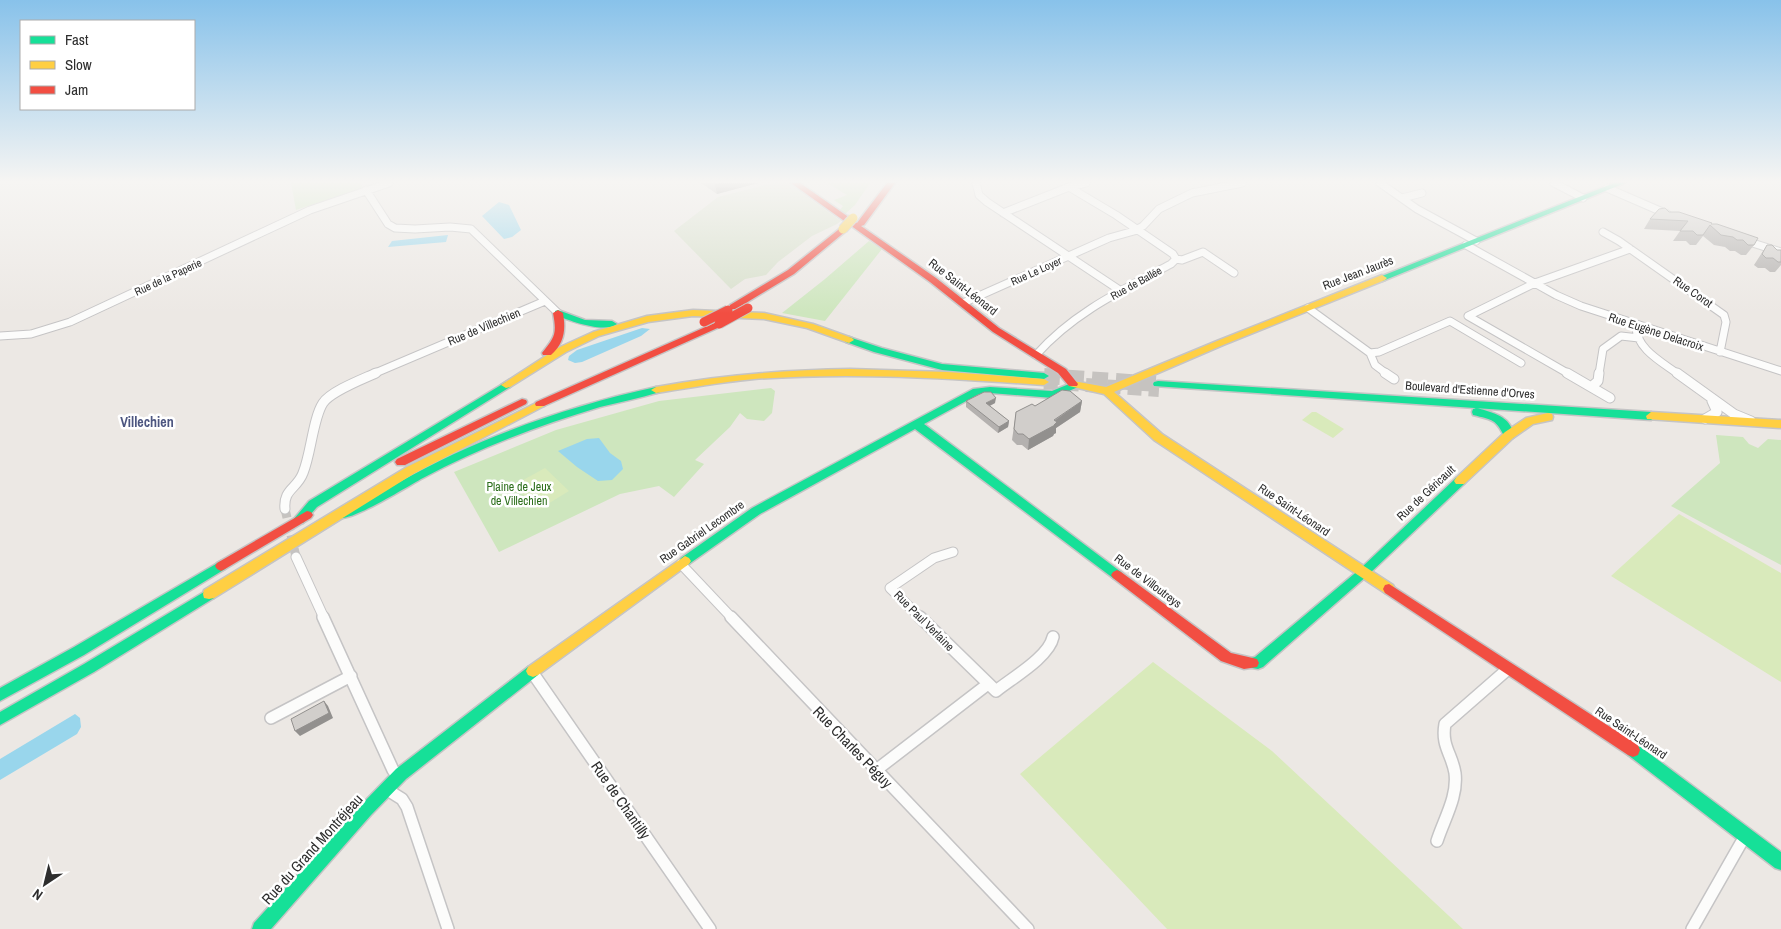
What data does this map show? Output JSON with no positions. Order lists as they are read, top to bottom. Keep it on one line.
{"streets":{"main road":["Rue Jean Jaurès","Rue Saint-Léonard","Boulevard d'Estienne d'Orves","Rue de Géricault","Rue Gabriel Lecombre","Rue de Villoutreys","Rue du Grand Montréjeau"],"street":["Rue Le Loyer","Rue de la Paperie","Rue de Ballée","Rue Corot","Rue de Villechien","Rue Eugène Delacroix","Rue Paul Verlaine","Rue Charles Péguy","Rue de Chantilly"]},"crossings":[["Rue Le Loyer","Rue de Ballée"],["Rue Le Loyer","Rue Saint-Léonard"],["Rue Jean Jaurès","Rue Saint-Léonard"],["Rue Jean Jaurès","Rue Eugène Delacroix"],["Rue de Ballée","Rue Saint-Léonard"],["Rue Saint-Léonard","Rue de Géricault"],["Rue Saint-Léonard","Rue Gabriel Lecombre"],["Rue Saint-Léonard","Rue de Villoutreys"],["Rue Corot","Rue Eugène Delacroix"],["Boulevard d'Estienne d'Orves","Rue de Géricault"],["Rue de Géricault","Rue de Villoutreys"],["Rue Gabriel Lecombre","Rue de Villoutreys"],["Rue Gabriel Lecombre","Rue Charles Péguy"],["Rue Gabriel Lecombre","Rue de Chantilly"],["Rue Gabriel Lecombre","Rue du Grand Montréjeau"]],"districts":["Villechien"],"parks":["Plaine de Jeux de Villechien"],"legend":["Fast","Slow","Jam"],"north":"bottom left"}
